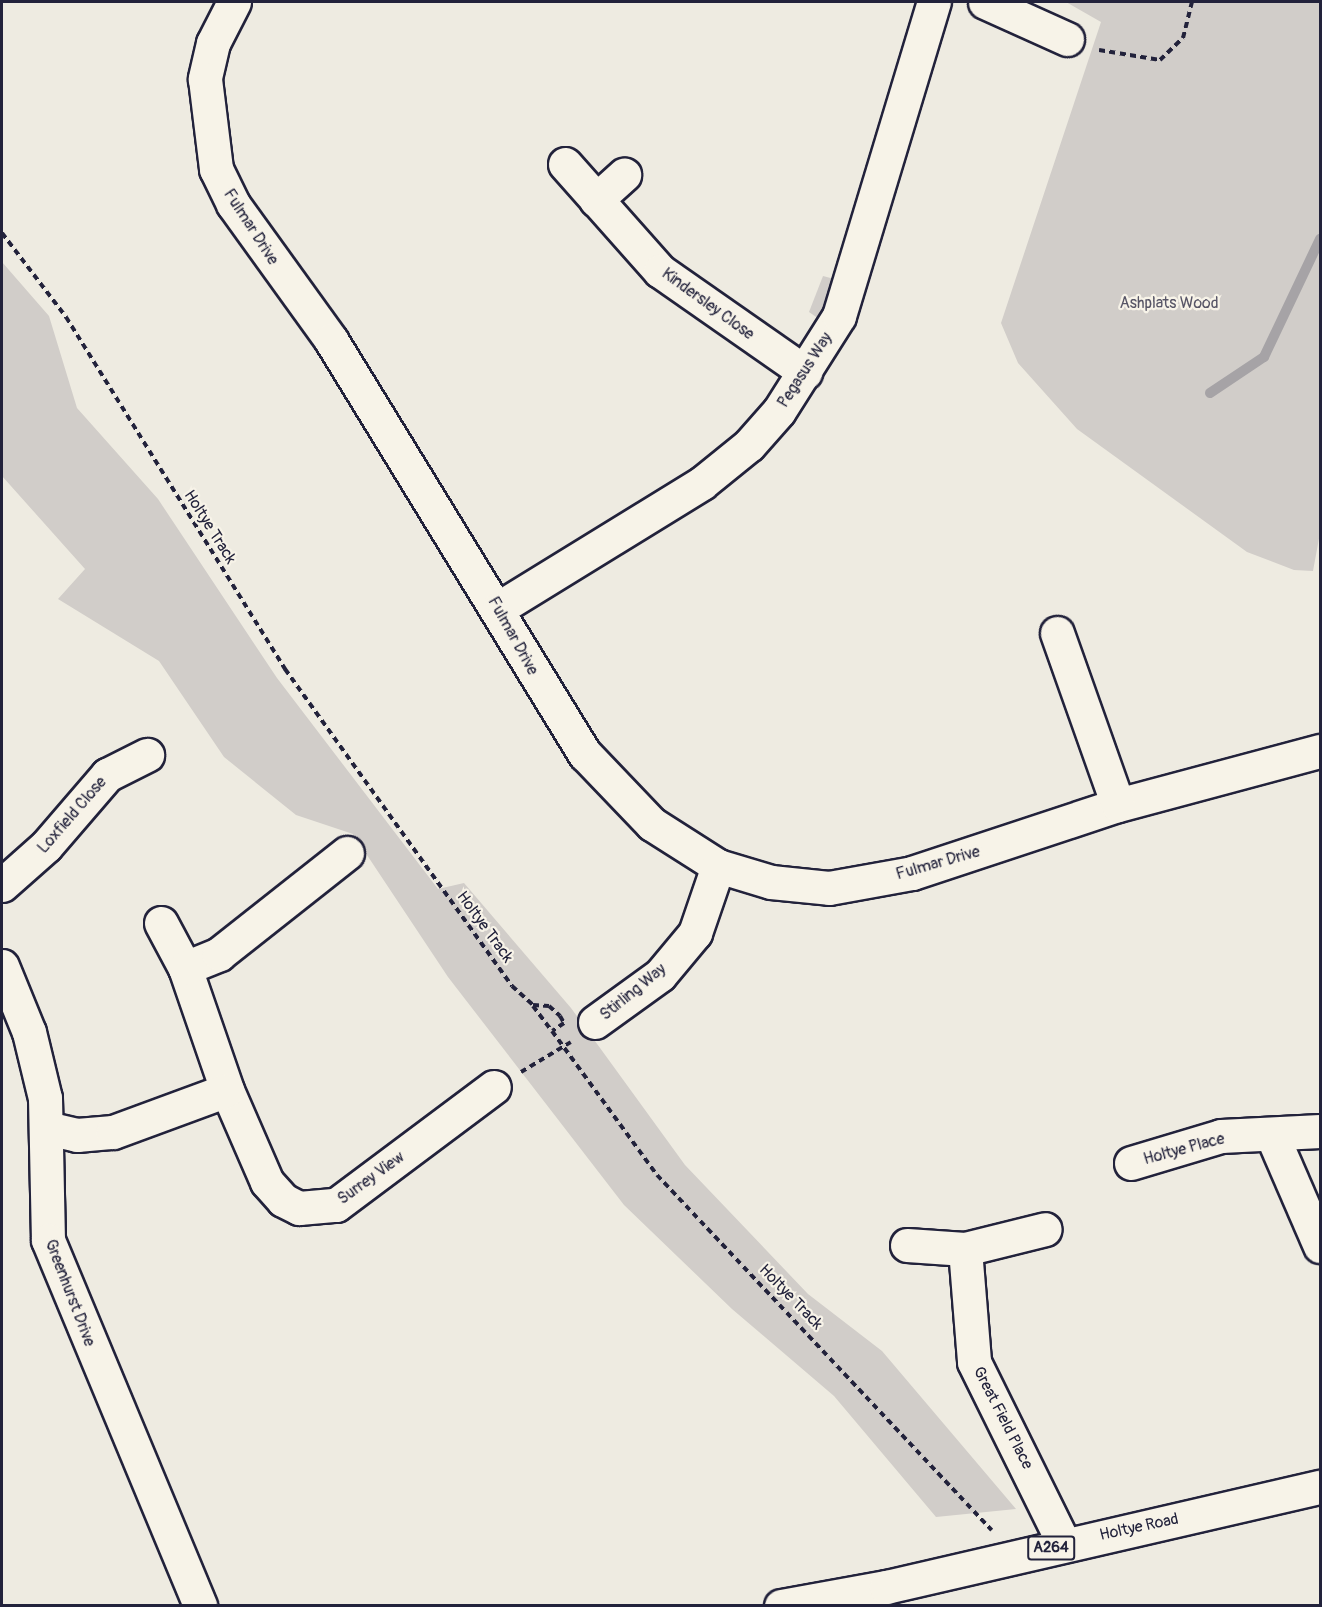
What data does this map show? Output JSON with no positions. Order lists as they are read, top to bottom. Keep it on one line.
{"streets":{"street":["Fulmar Drive","Kindersley Close","Pegasus Way","Loxfield Close","Stirling Way","Holtye Place","Surrey View","Greenhurst Drive","Great Field Place","Holtye Road","A264"],"path":["Holtye Track"]},"crossings":[["Fulmar Drive","Pegasus Way"],["Fulmar Drive","Stirling Way"],["Kindersley Close","Pegasus Way"],["Holtye Track","Holtye Road"],["Great Field Place","Holtye Road"]],"parks":["Ashplats Wood"]}
